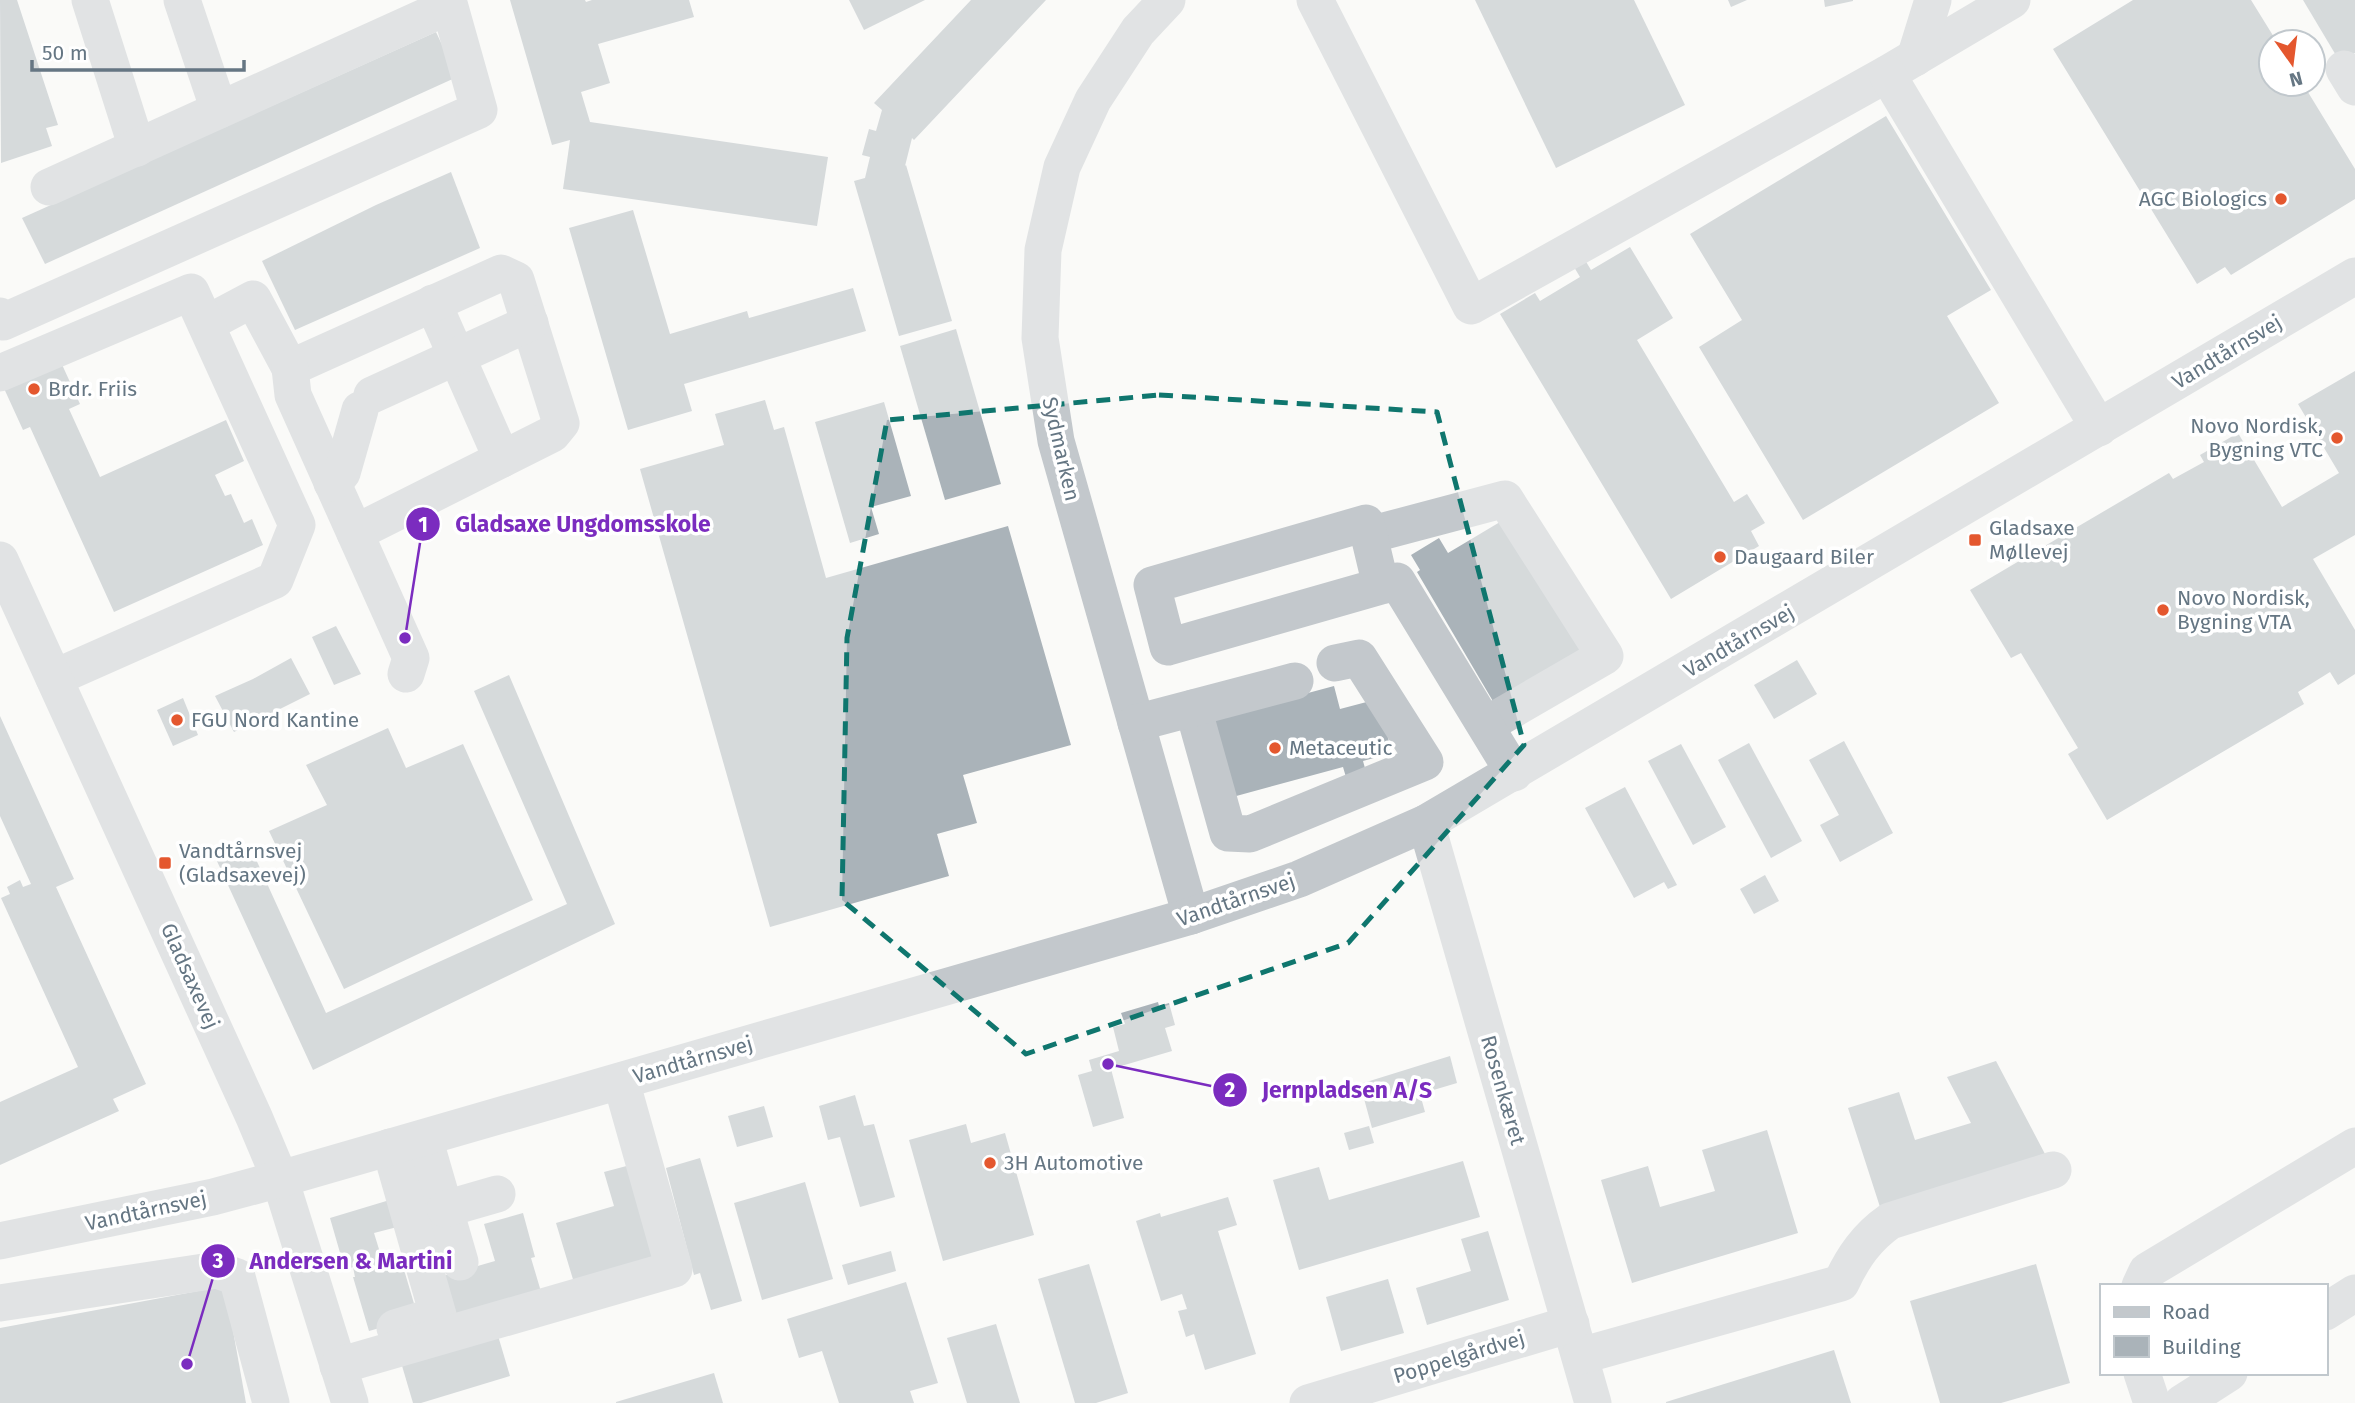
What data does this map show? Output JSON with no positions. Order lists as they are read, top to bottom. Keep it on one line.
{"streets":{"street":["Vandtårnsvej","Sydmarken","Gladsaxevej","Rosenkæret","Poppelgårdvej"]},"crossings":[["Vandtårnsvej","Sydmarken"],["Vandtårnsvej","Gladsaxevej"],["Vandtårnsvej","Rosenkæret"],["Rosenkæret","Poppelgårdvej"]],"places":{"other":["AGC Biologics","Brdr. Friis","Novo Nordisk, Bygning VTC","Daugaard Biler","Novo Nordisk, Bygning VTA","Gladsaxe Ungdomsskole","FGU Nord Kantine","Metaceutic","Jernpladsen A/S","3H Automotive","Andersen & Martini"],"transit":["Gladsaxe Møllevej","Vandtårnsvej (Gladsaxevej)"]},"legend":["Road","Building"],"scale_bar":"50 m","north":"bottom"}
